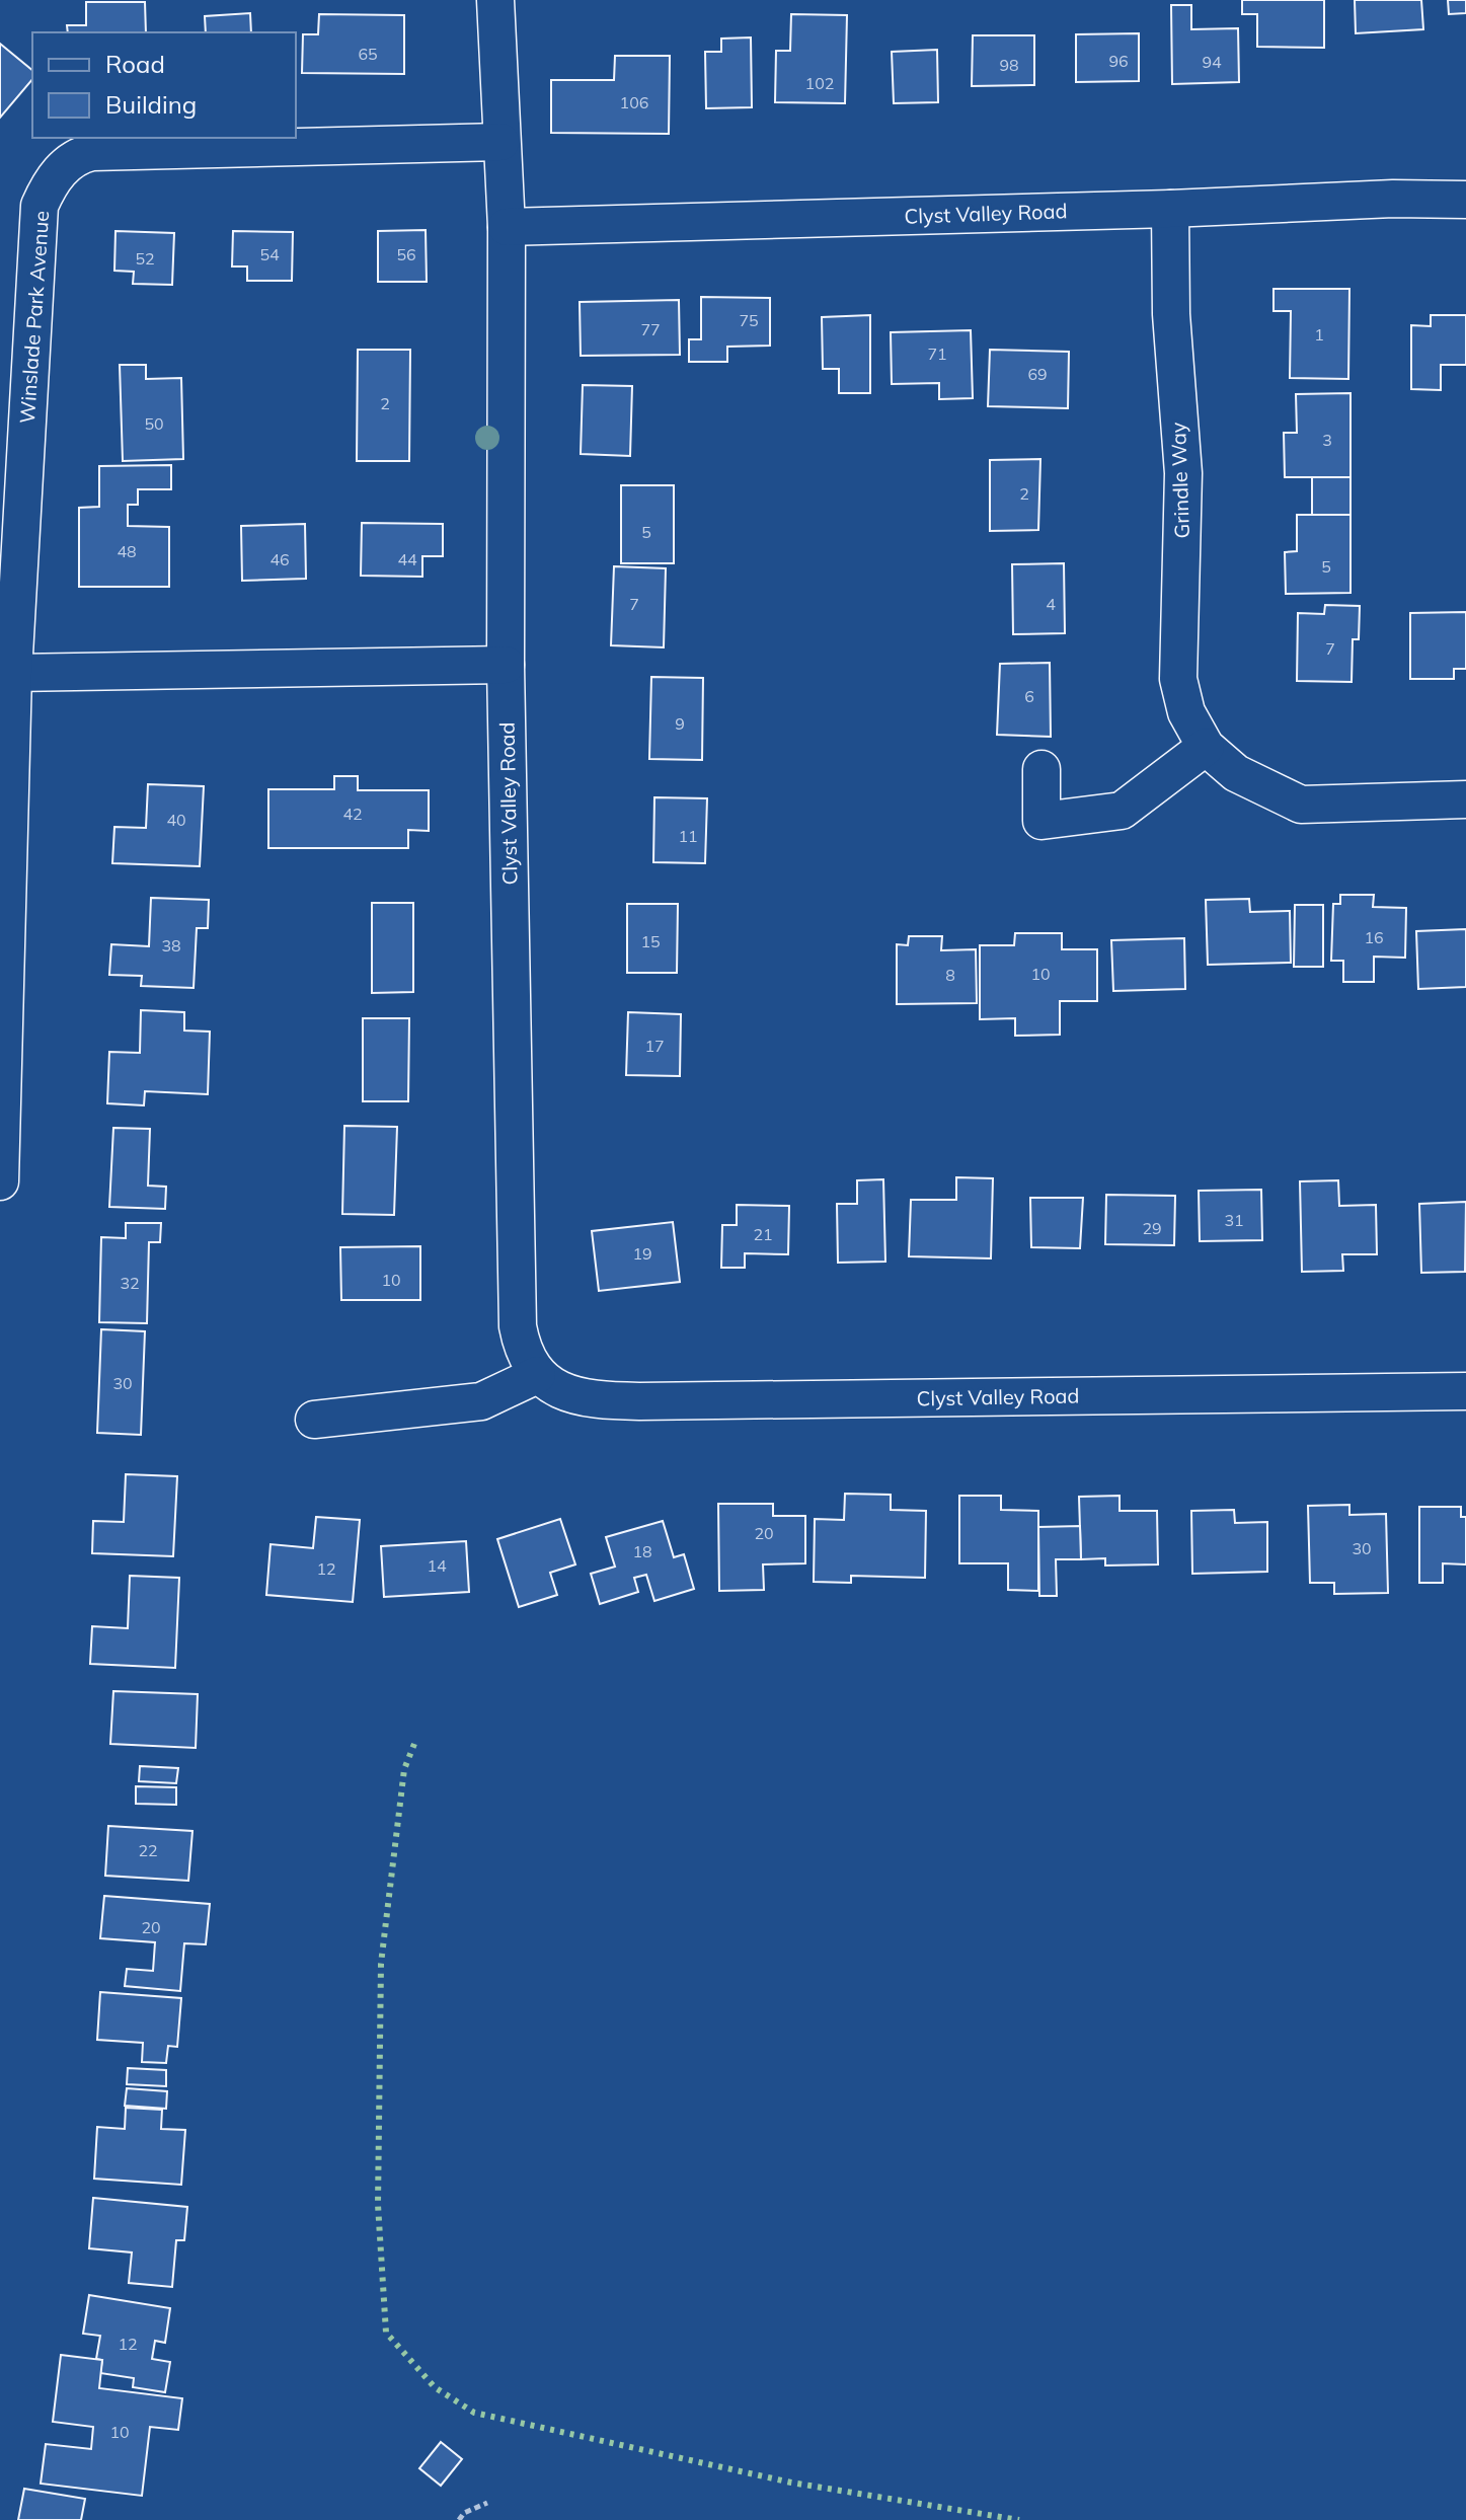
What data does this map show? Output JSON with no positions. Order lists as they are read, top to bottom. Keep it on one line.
{"streets":{"street":["Clyst Valley Road","Winslade Park Avenue","Grindle Way"]},"crossings":[["Clyst Valley Road","Winslade Park Avenue"],["Clyst Valley Road","Grindle Way"]],"house_numbers":["65","96","94","98","102","106","54","56","52","75","77","1","71","69","2","50","3","2","5","48","46","44","5","7","4","7","6","9","42","40","11","16","15","38","10","8","17","31","29","21","19","10","32","30","20","30","18","14","12","22","20","12","10"],"legend":["Road","Building"]}
